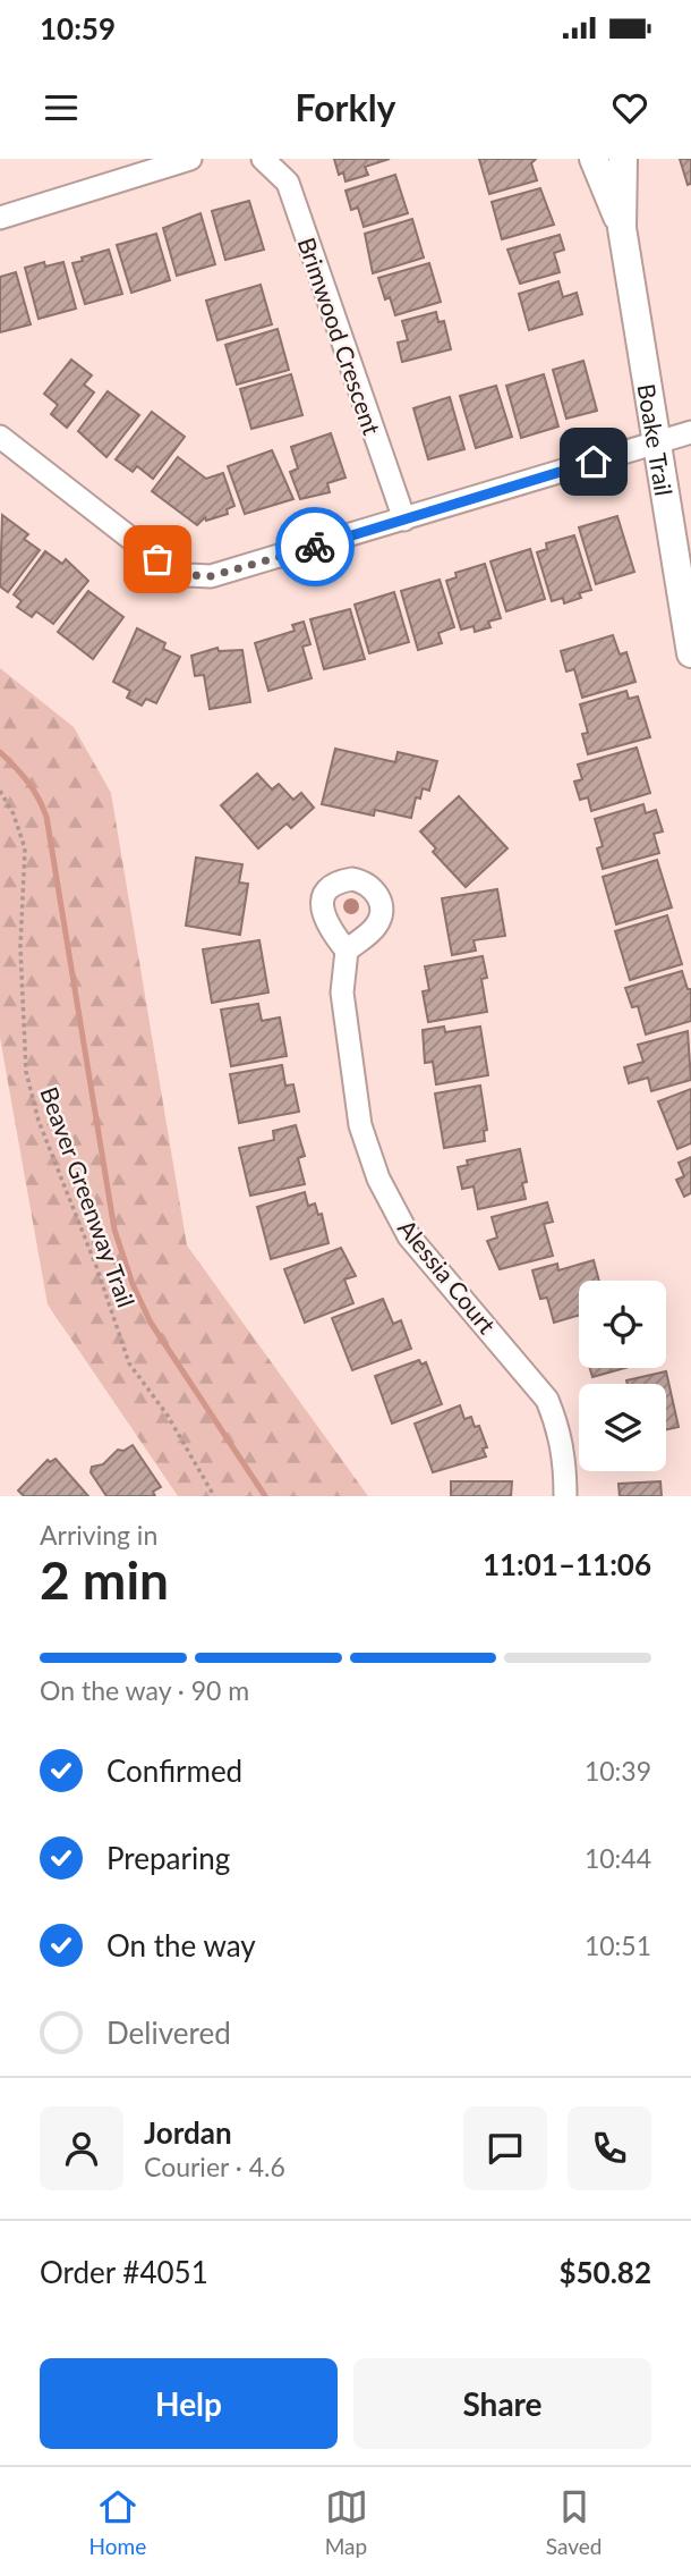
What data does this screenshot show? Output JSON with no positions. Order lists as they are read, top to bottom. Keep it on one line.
{"streets":{"street":["Brimwood Crescent","Boake Trail","Alessia Court"],"path":["Beaver Greenway Trail"]},"page":{"status":"10:59","header":"Forkly","heading":["2 min","Arriving in","11:01–11:06"],"panel":["Jordan","Courier · 4.6","Order #4051","$50.82"],"bar":"On the way · 90 m","list":[["Confirmed","10:39"],["Preparing","10:44"],["On the way","10:51"],"Delivered"],"buttons":["Help","Share"],"tabs":["Home","Map","Saved"]}}
